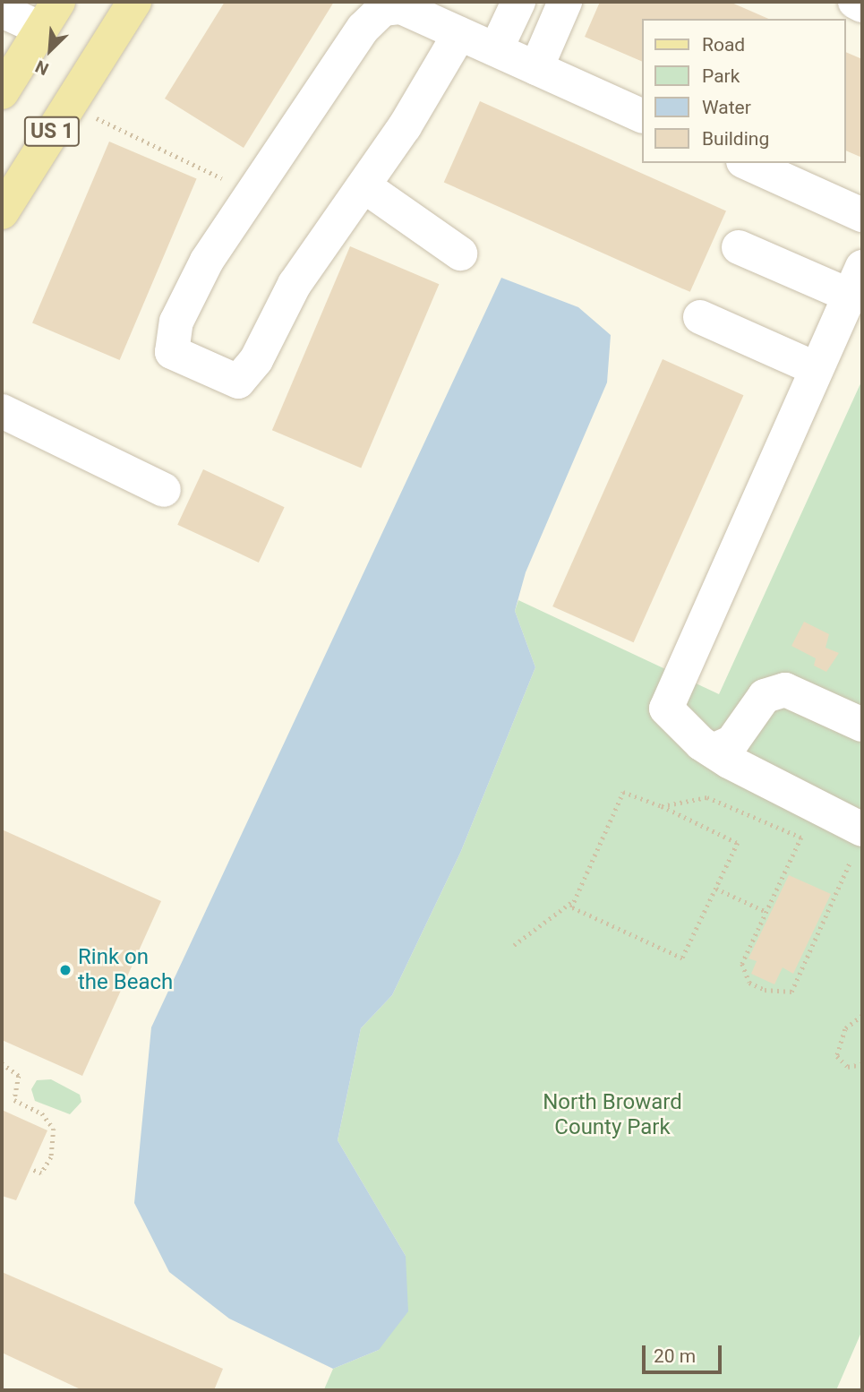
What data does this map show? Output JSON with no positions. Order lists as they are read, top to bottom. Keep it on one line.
{"streets":{"main road":["US 1"]},"parks":["North Broward County Park"],"places":["Rink on the Beach"],"legend":["Road","Park","Water","Building"],"scale_bar":"20 m","north":"bottom left"}
